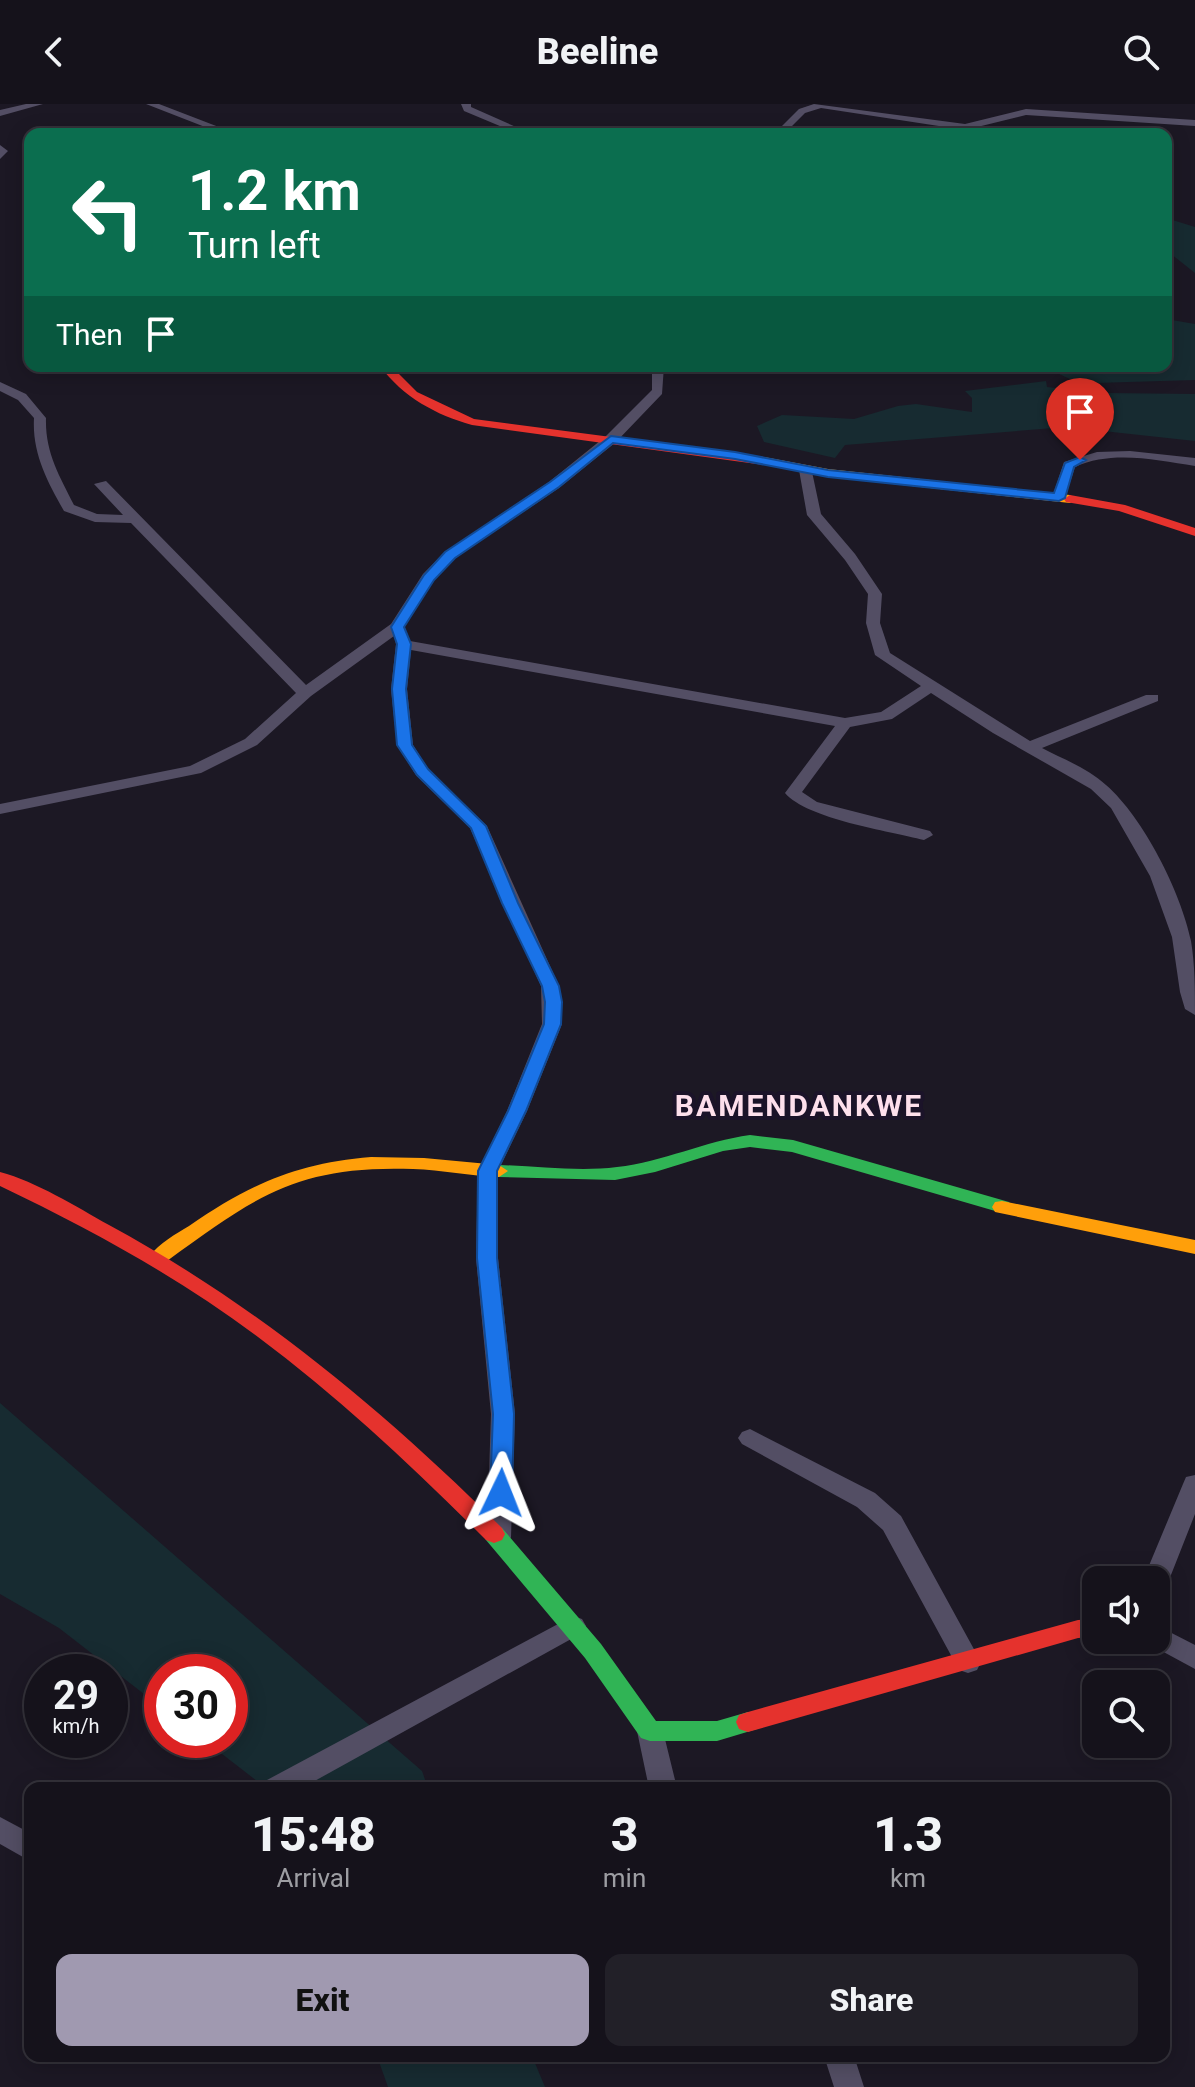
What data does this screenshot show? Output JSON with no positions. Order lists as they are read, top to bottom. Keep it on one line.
{"districts":["BAMENDANKWE"],"page":{"header":"Beeline","turn":["1.2 km","Turn left"],"then":"Then","speed":"29 km/h","limit":"30","eta":["15:48","Arrival","3","min","1.3","km"],"buttons":["Exit","Share"]}}
